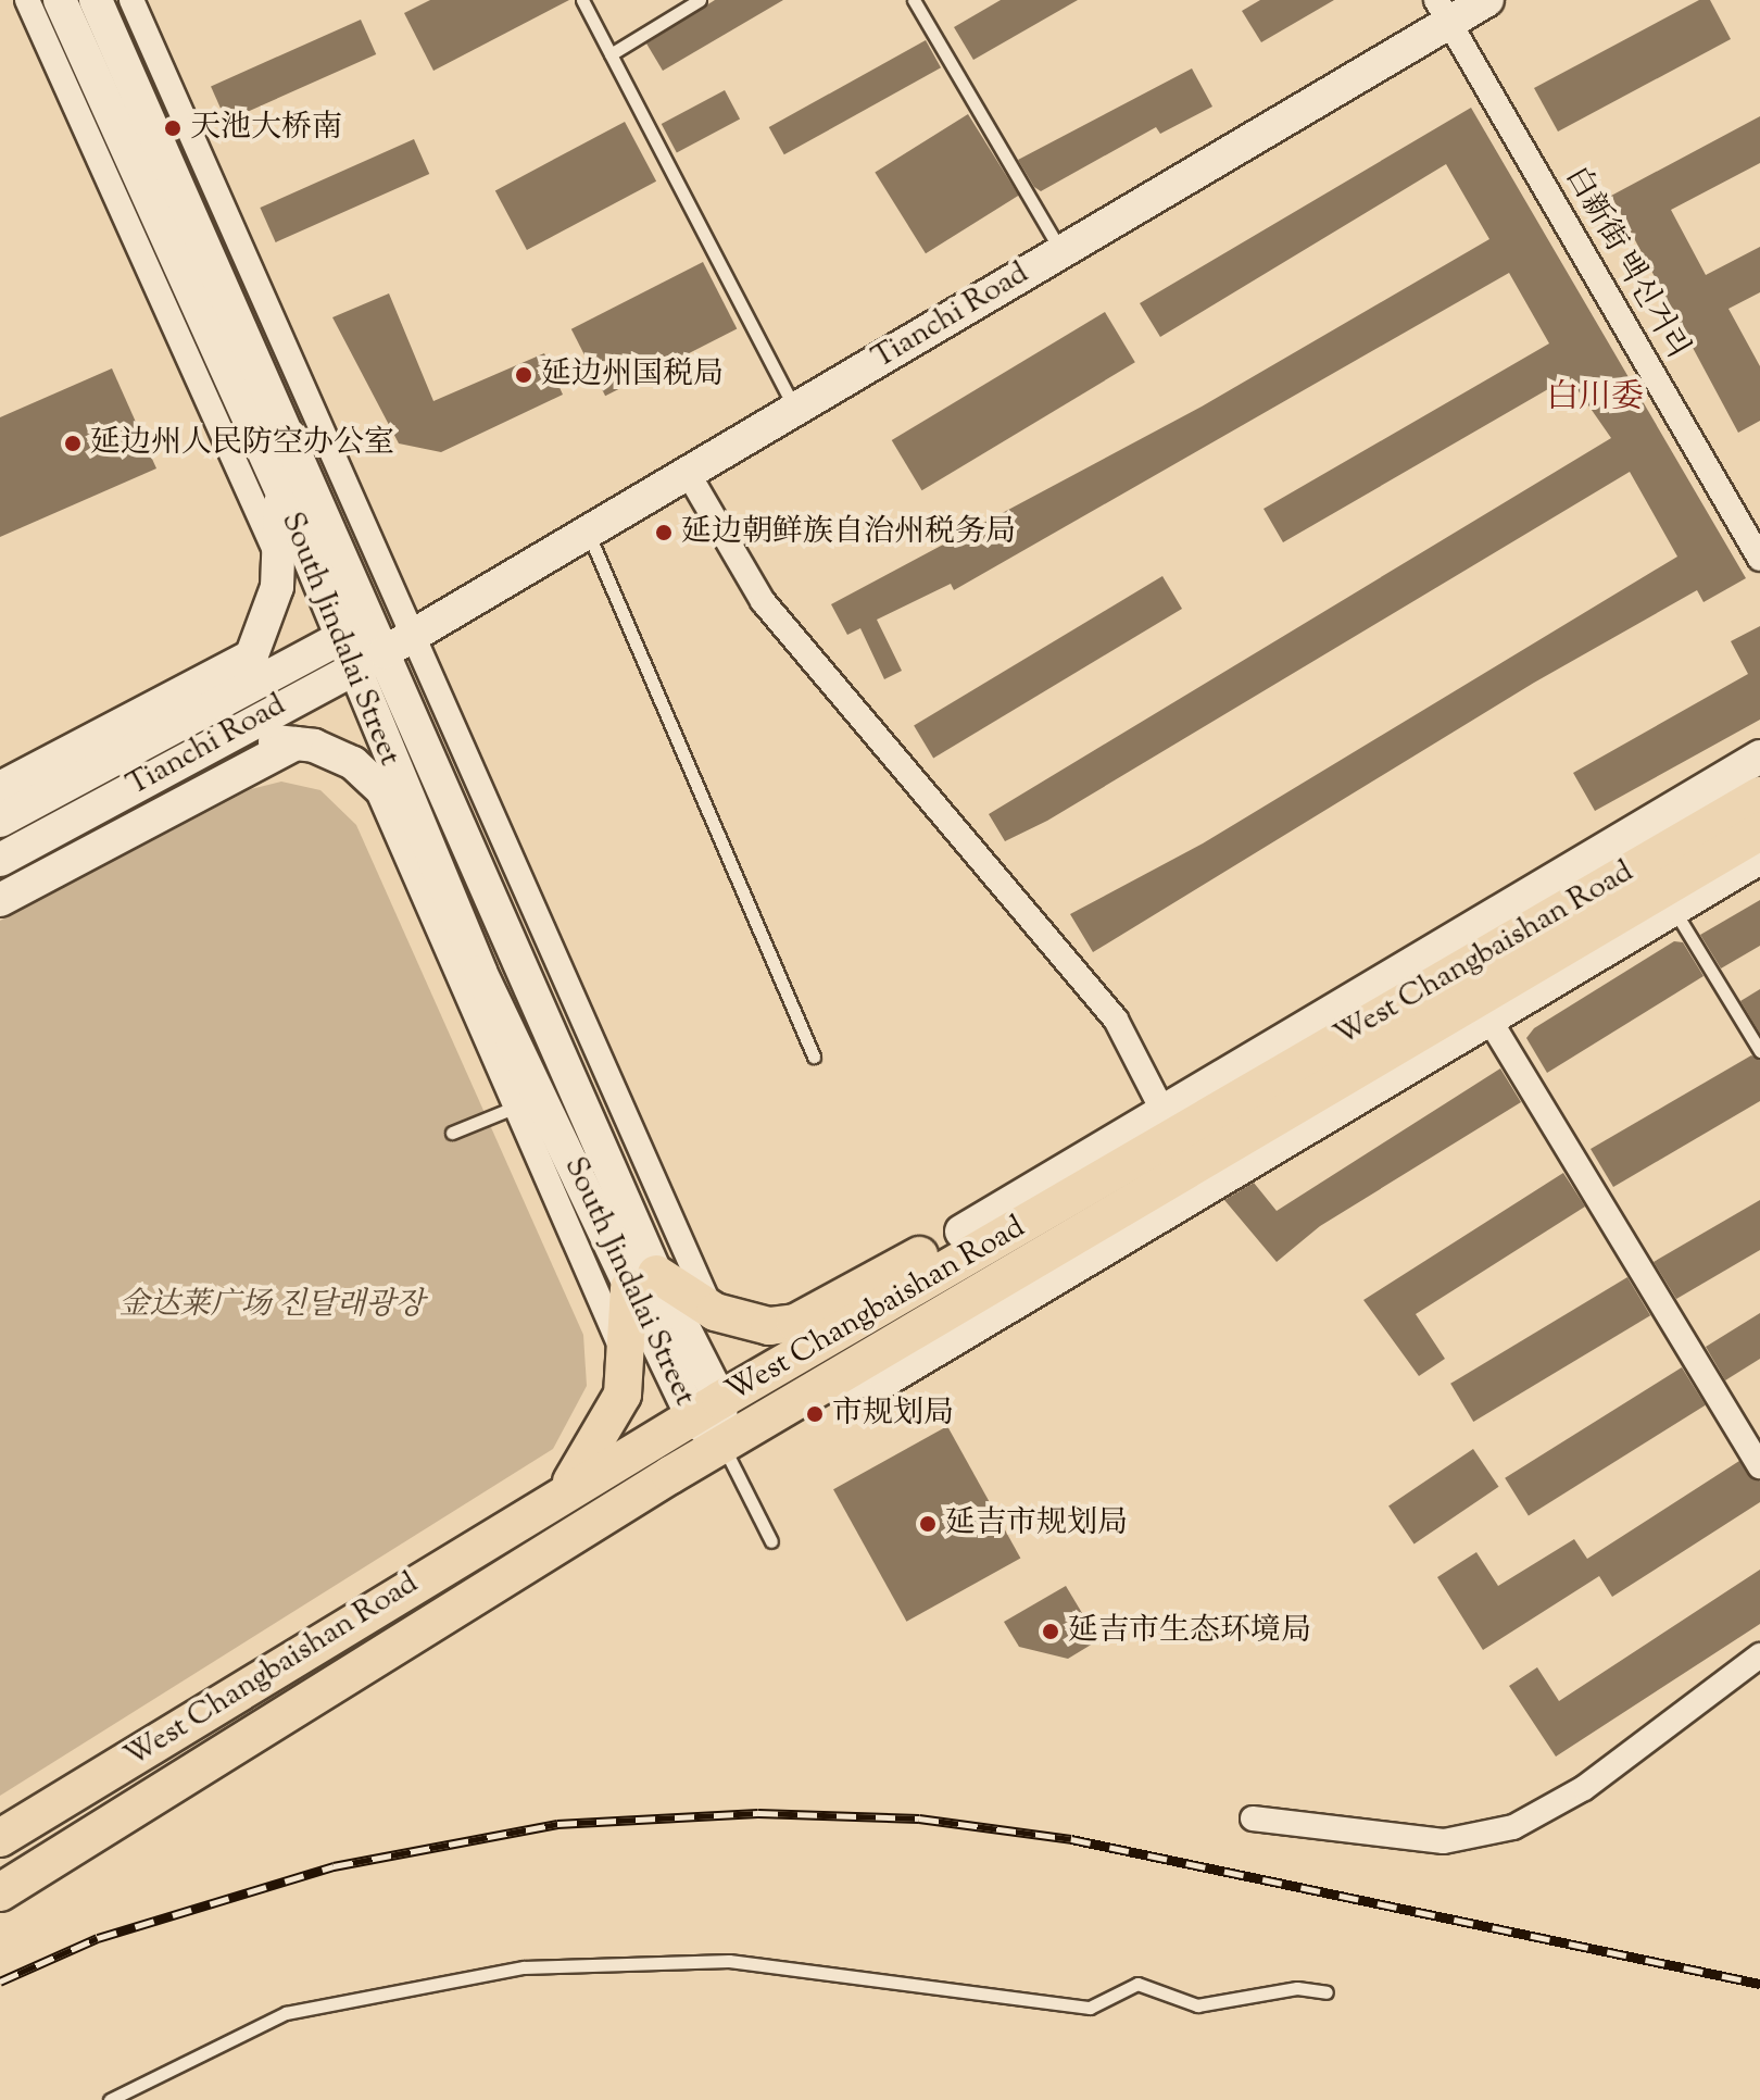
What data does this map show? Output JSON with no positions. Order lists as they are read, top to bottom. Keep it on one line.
{"streets":{"main road":["Tianchi Road","South Jindalai Street","West Changbaishan Road"],"street":["白新街 백신거리"]},"crossings":[["白新街 백신거리","Tianchi Road"],["Tianchi Road","South Jindalai Street"],["South Jindalai Street","West Changbaishan Road"]],"districts":["白川委"],"parks":["金达莱广场 진달래광장"],"places":["天池大桥南","延边州国税局","延边州人民防空办公室","延边朝鲜族自治州税务局","市规划局","延吉市规划局","延吉市生态环境局"]}
